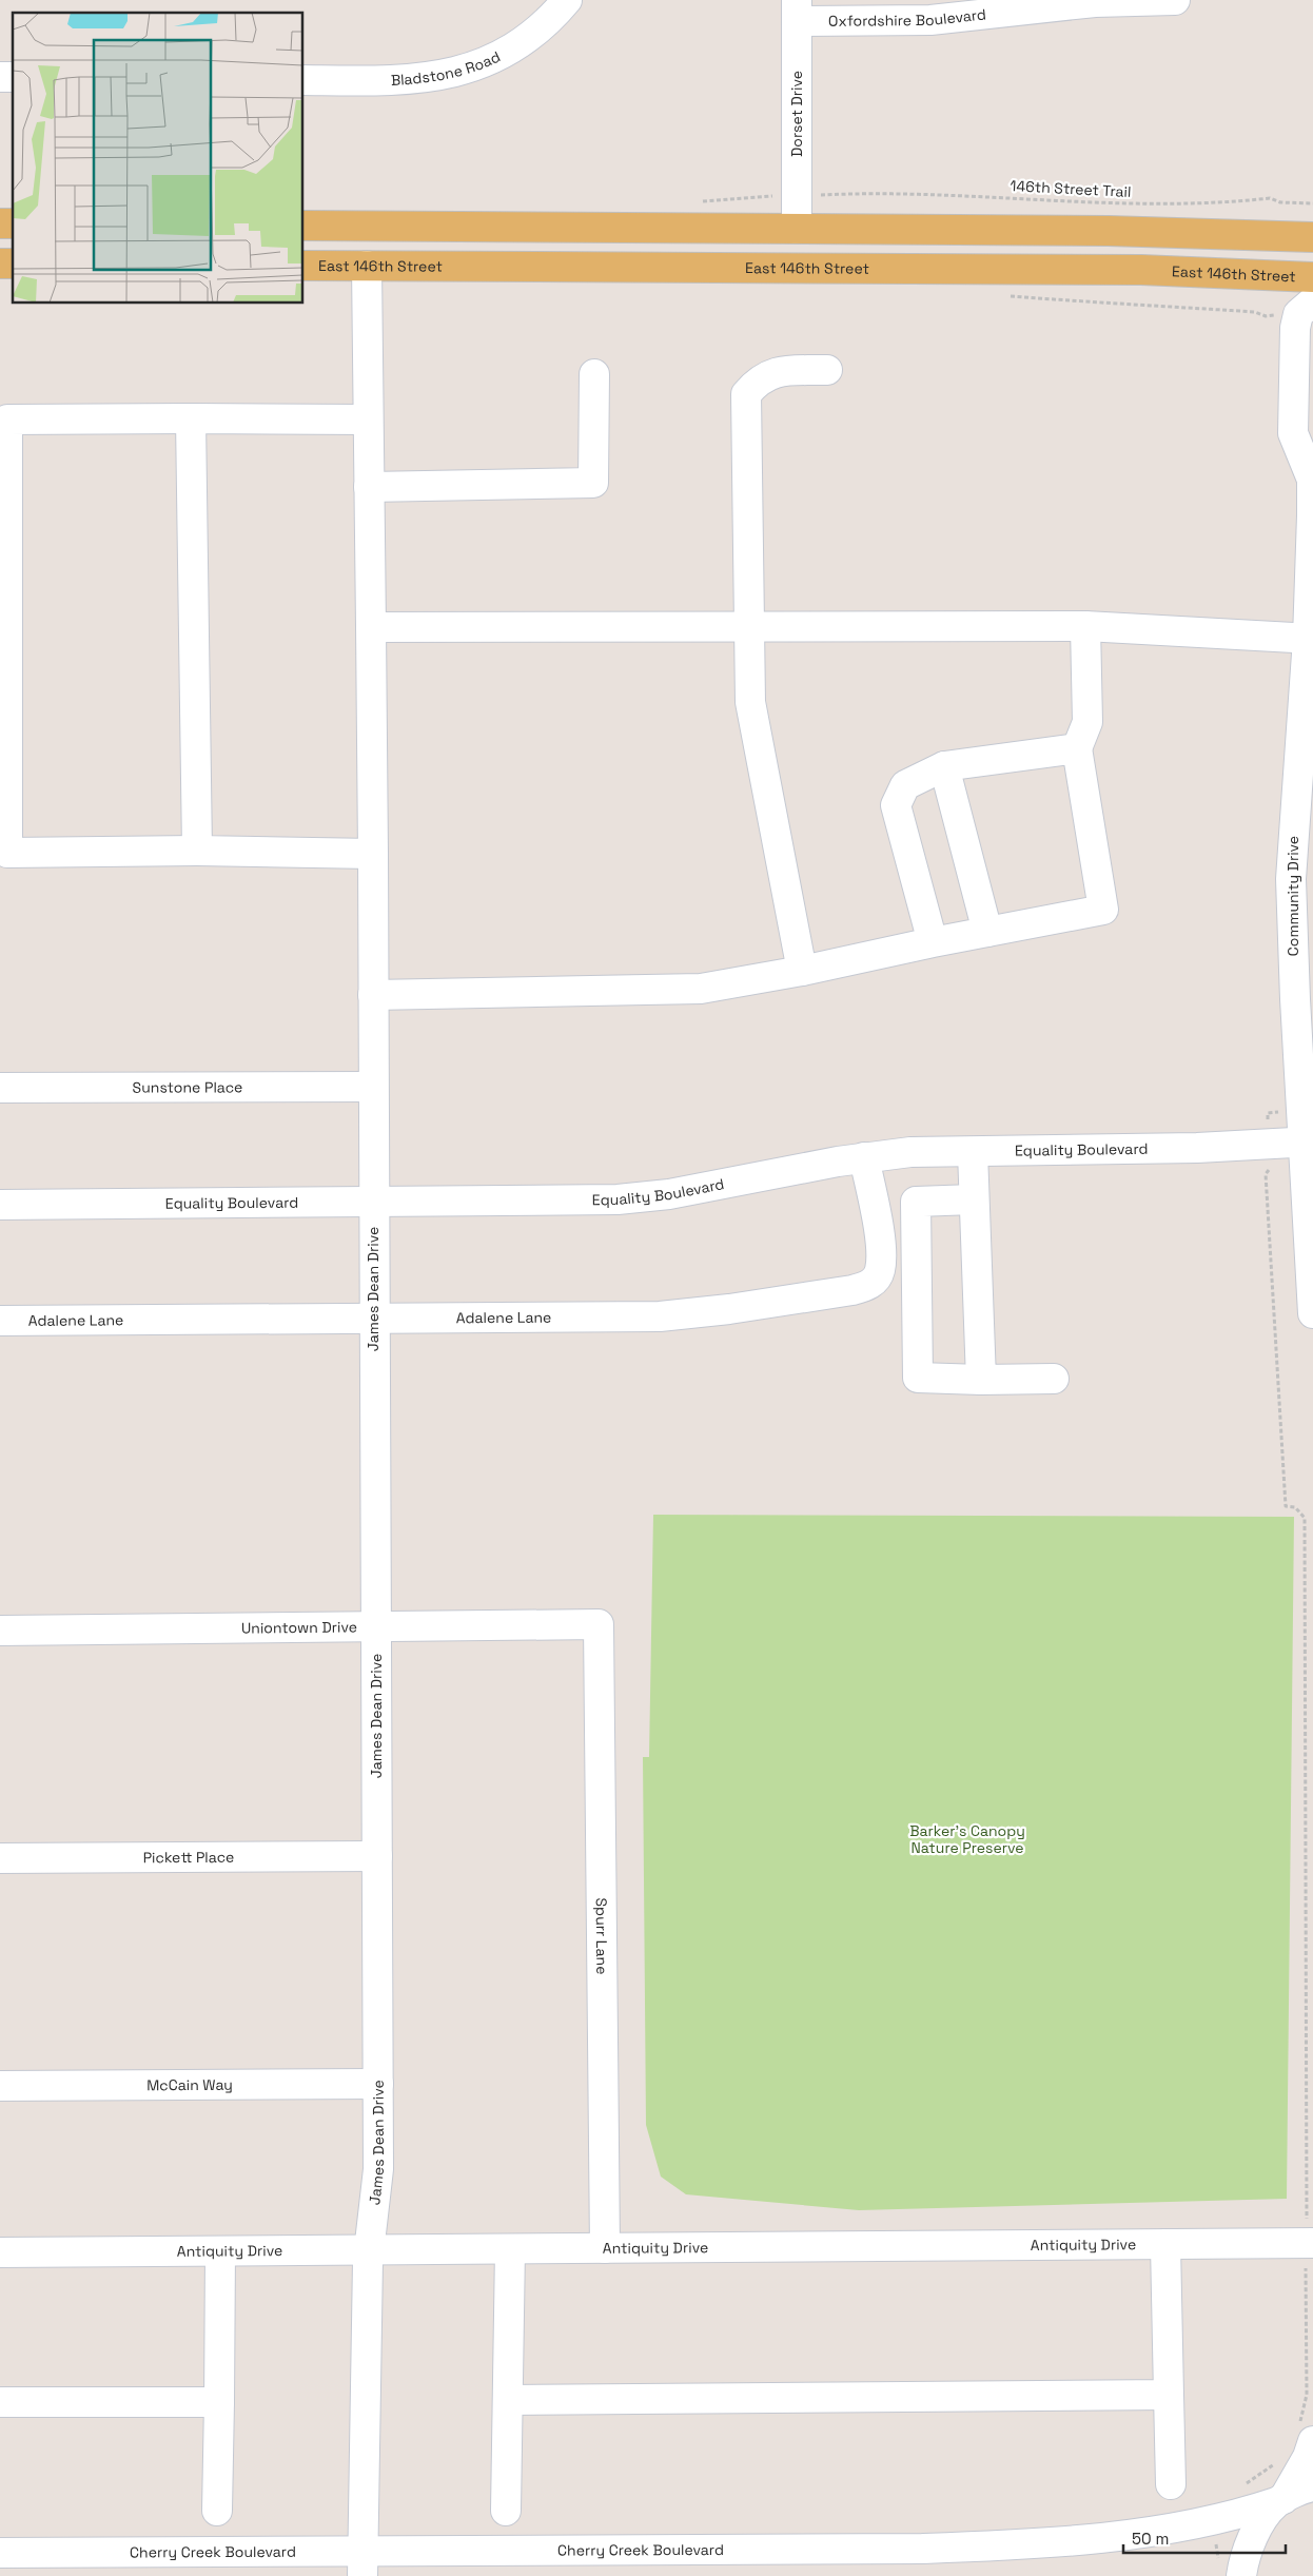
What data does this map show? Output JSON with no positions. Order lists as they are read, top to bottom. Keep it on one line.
{"streets":{"main road":["East 146th Street"],"street":["Oxfordshire Boulevard","Bladstone Road","Dorset Drive","Community Drive","Sunstone Place","Equality Boulevard","James Dean Drive","Adalene Lane","Uniontown Drive","Pickett Place","Spurr Lane","McCain Way","Antiquity Drive","Cherry Creek Boulevard"],"path":["146th Street Trail"]},"crossings":[["Oxfordshire Boulevard","Dorset Drive"],["East 146th Street","James Dean Drive"],["Community Drive","Equality Boulevard"],["Sunstone Place","James Dean Drive"],["Equality Boulevard","James Dean Drive"],["Equality Boulevard","Adalene Lane"],["James Dean Drive","Adalene Lane"],["James Dean Drive","Uniontown Drive"],["James Dean Drive","Pickett Place"],["James Dean Drive","McCain Way"],["James Dean Drive","Antiquity Drive"],["James Dean Drive","Cherry Creek Boulevard"],["Uniontown Drive","Spurr Lane"],["Spurr Lane","Antiquity Drive"]],"parks":["Barker's Canopy Nature Preserve"],"scale_bar":"50 m"}
